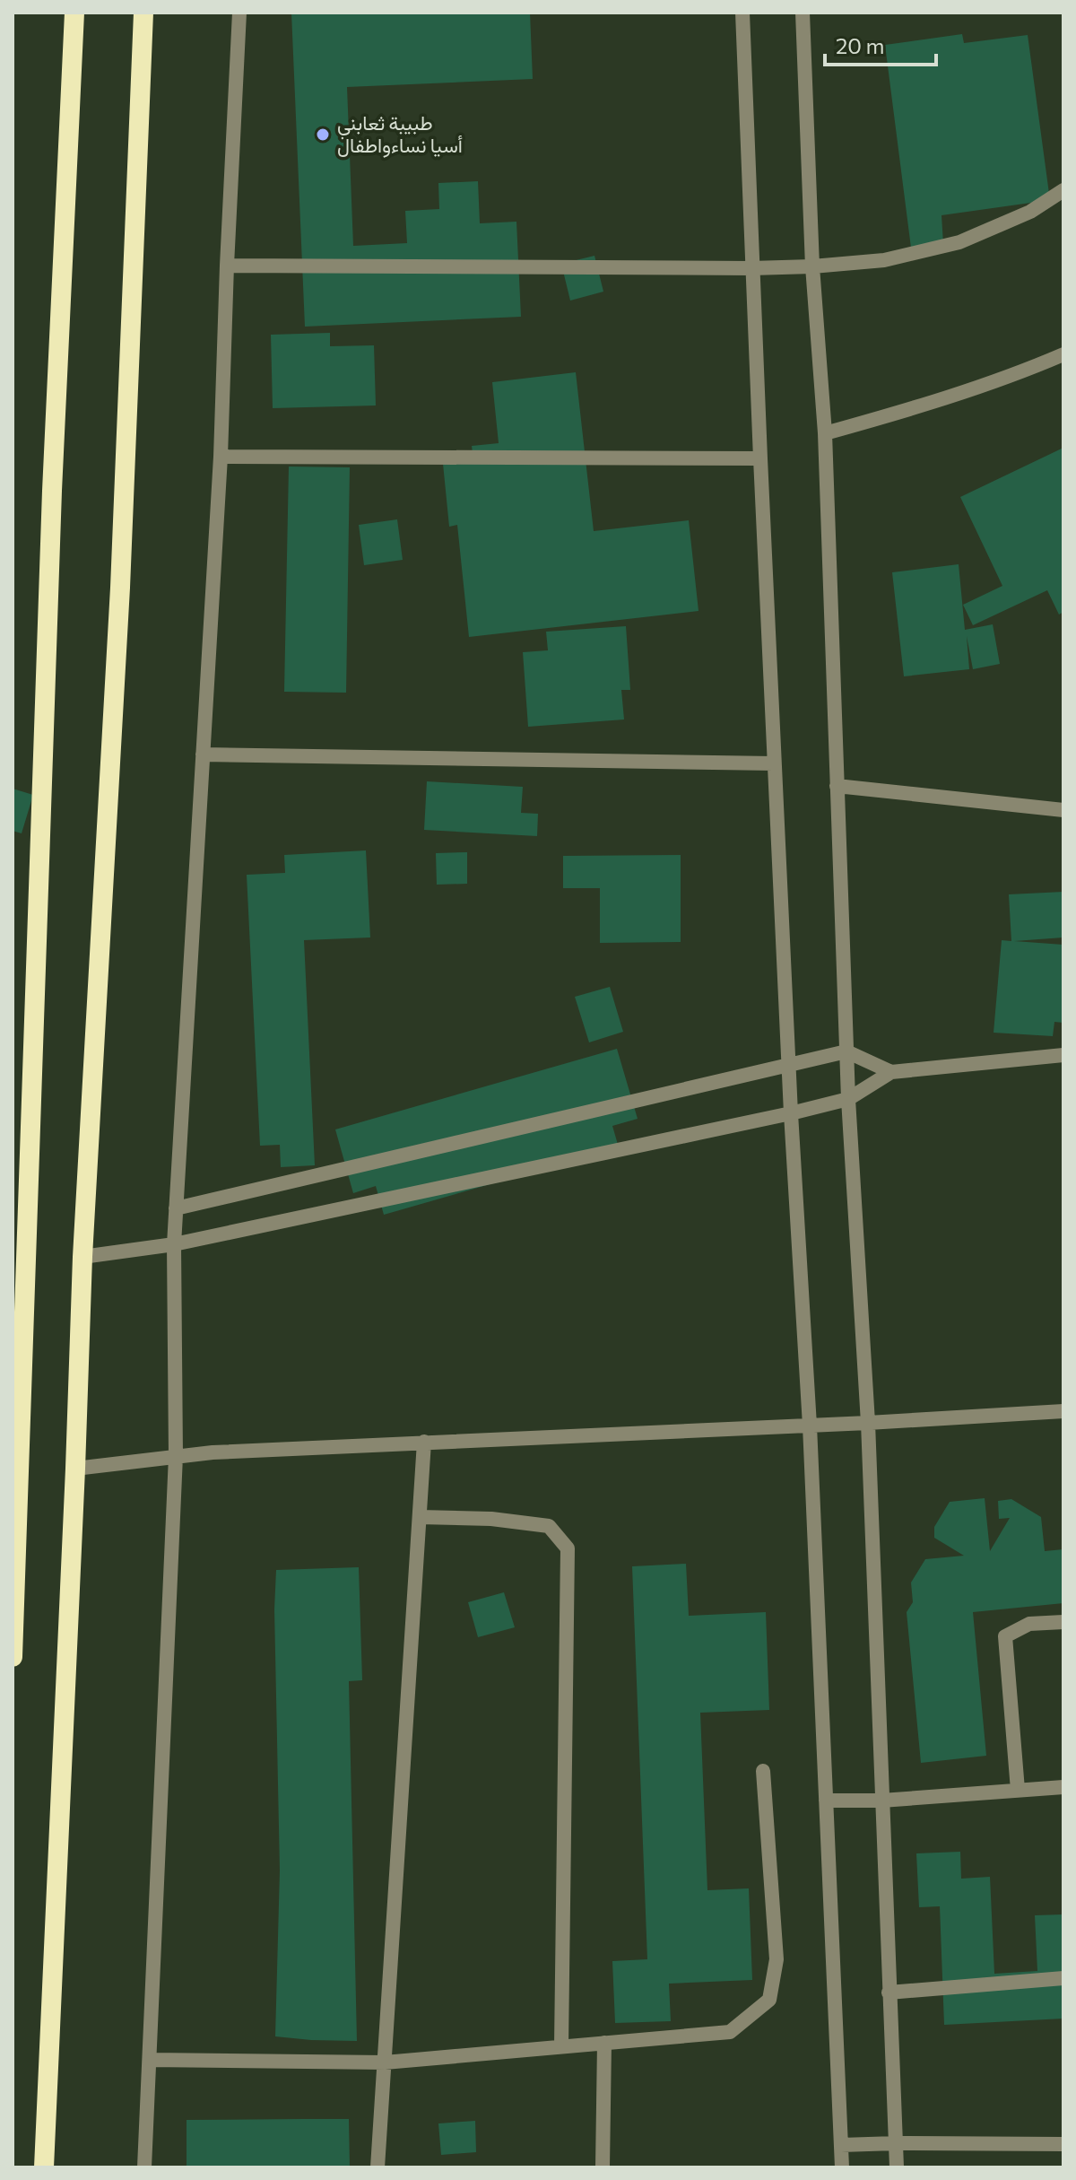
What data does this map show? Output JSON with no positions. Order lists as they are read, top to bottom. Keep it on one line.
{"places":["طبيبة ثعابني أسيا نساءواطفال"],"scale_bar":"20 m"}
